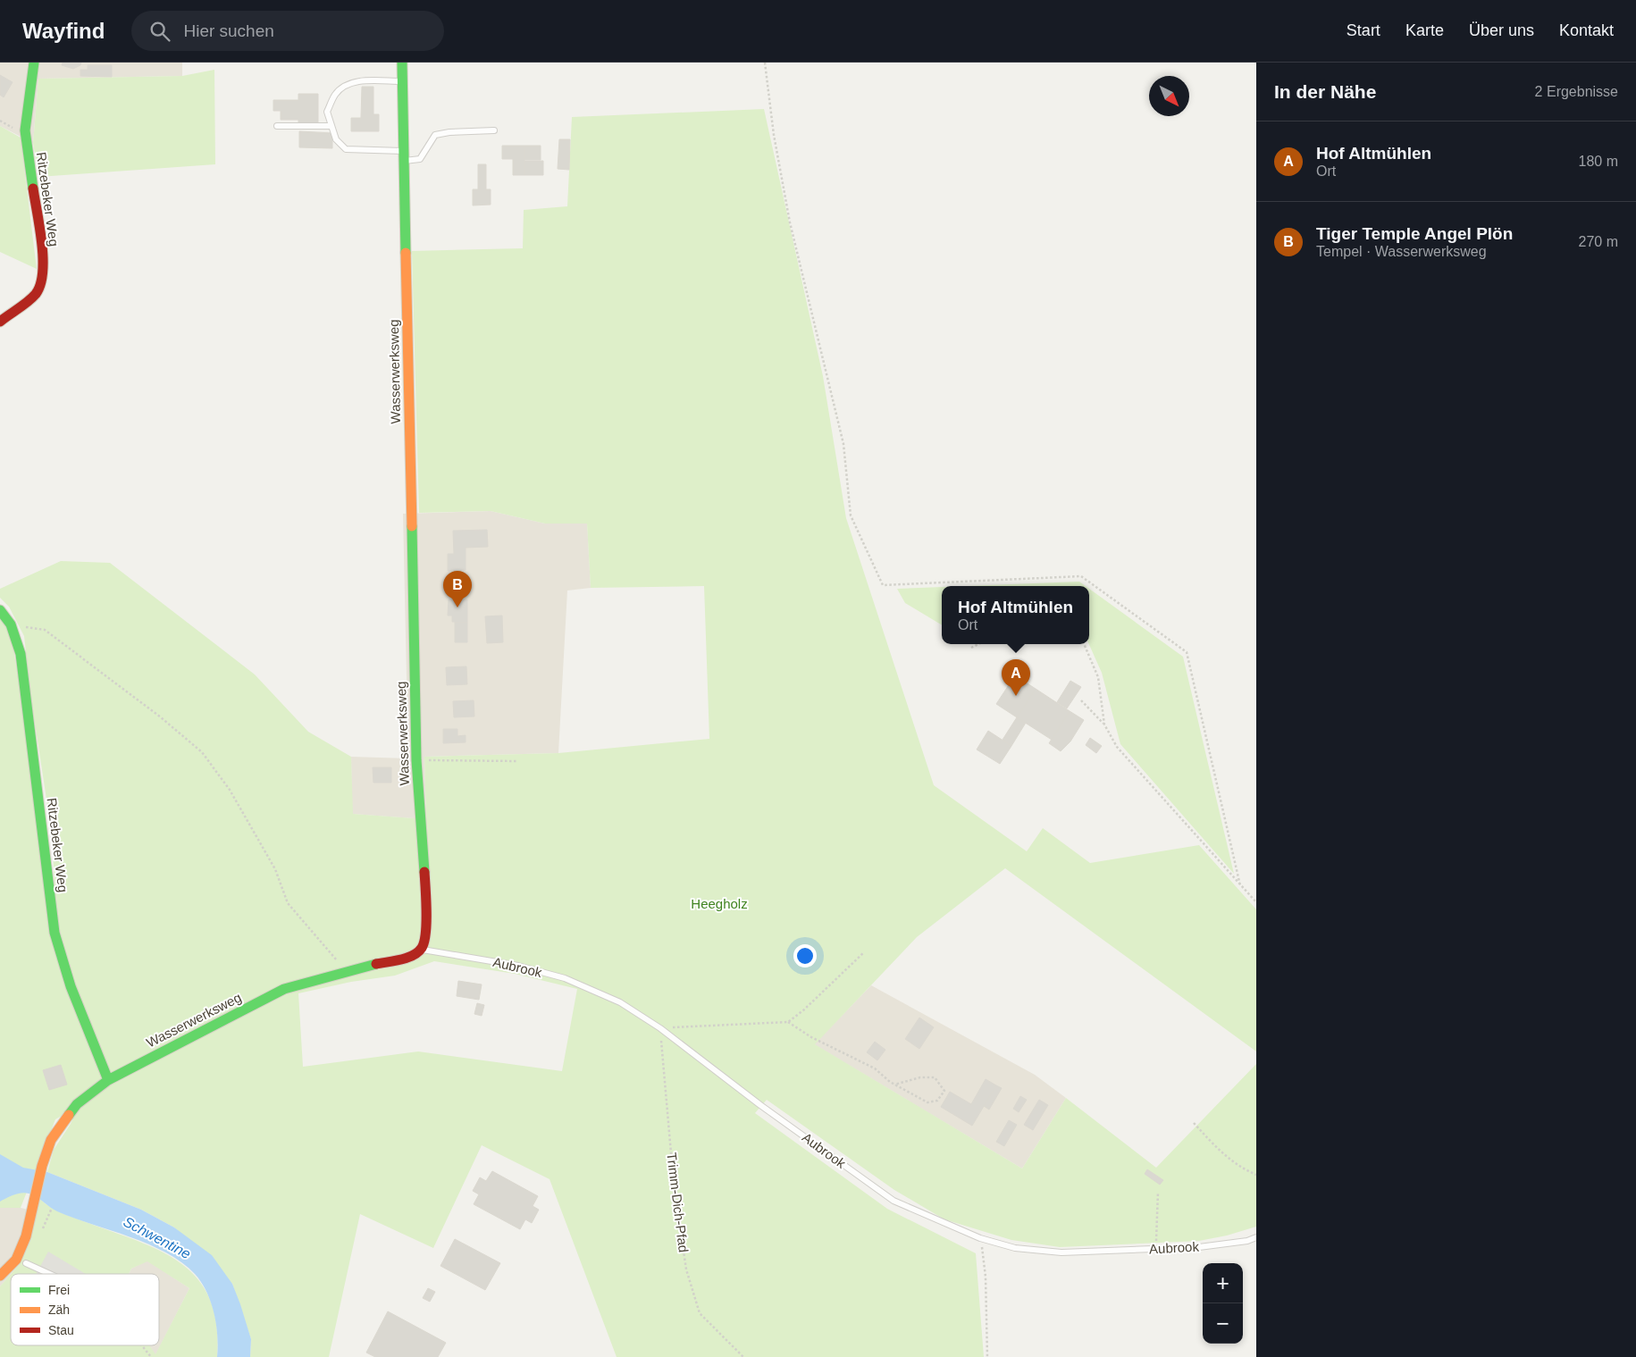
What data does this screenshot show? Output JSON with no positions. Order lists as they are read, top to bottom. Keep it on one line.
{"streets":{"street":["Ritzebeker Weg","Wasserwerksweg"],"lane":["Aubrook"],"path":["Trimm-Dich-Pfad"]},"crossings":[["Ritzebeker Weg","Wasserwerksweg"],["Wasserwerksweg","Aubrook"],["Aubrook","Trimm-Dich-Pfad"]],"water":["Schwentine"],"parks":["Heegholz"],"legend":["Frei","Zäh","Stau"],"north":"bottom right","page":{"header":"Wayfind","search":"Hier suchen","nav":["Start","Karte","Über uns","Kontakt"],"heading":["In der Nähe","2 Ergebnisse"],"list":[{"mark":"A","name":"Hof Altmühlen","note":"Ort","value":"180 m"},{"mark":"B","name":"Tiger Temple Angel Plön","note":"Tempel · Wasserwerksweg","value":"270 m"}],"pins":["B","A"],"popup":["Hof Altmühlen","Ort"],"map_buttons":["+","−"]}}
